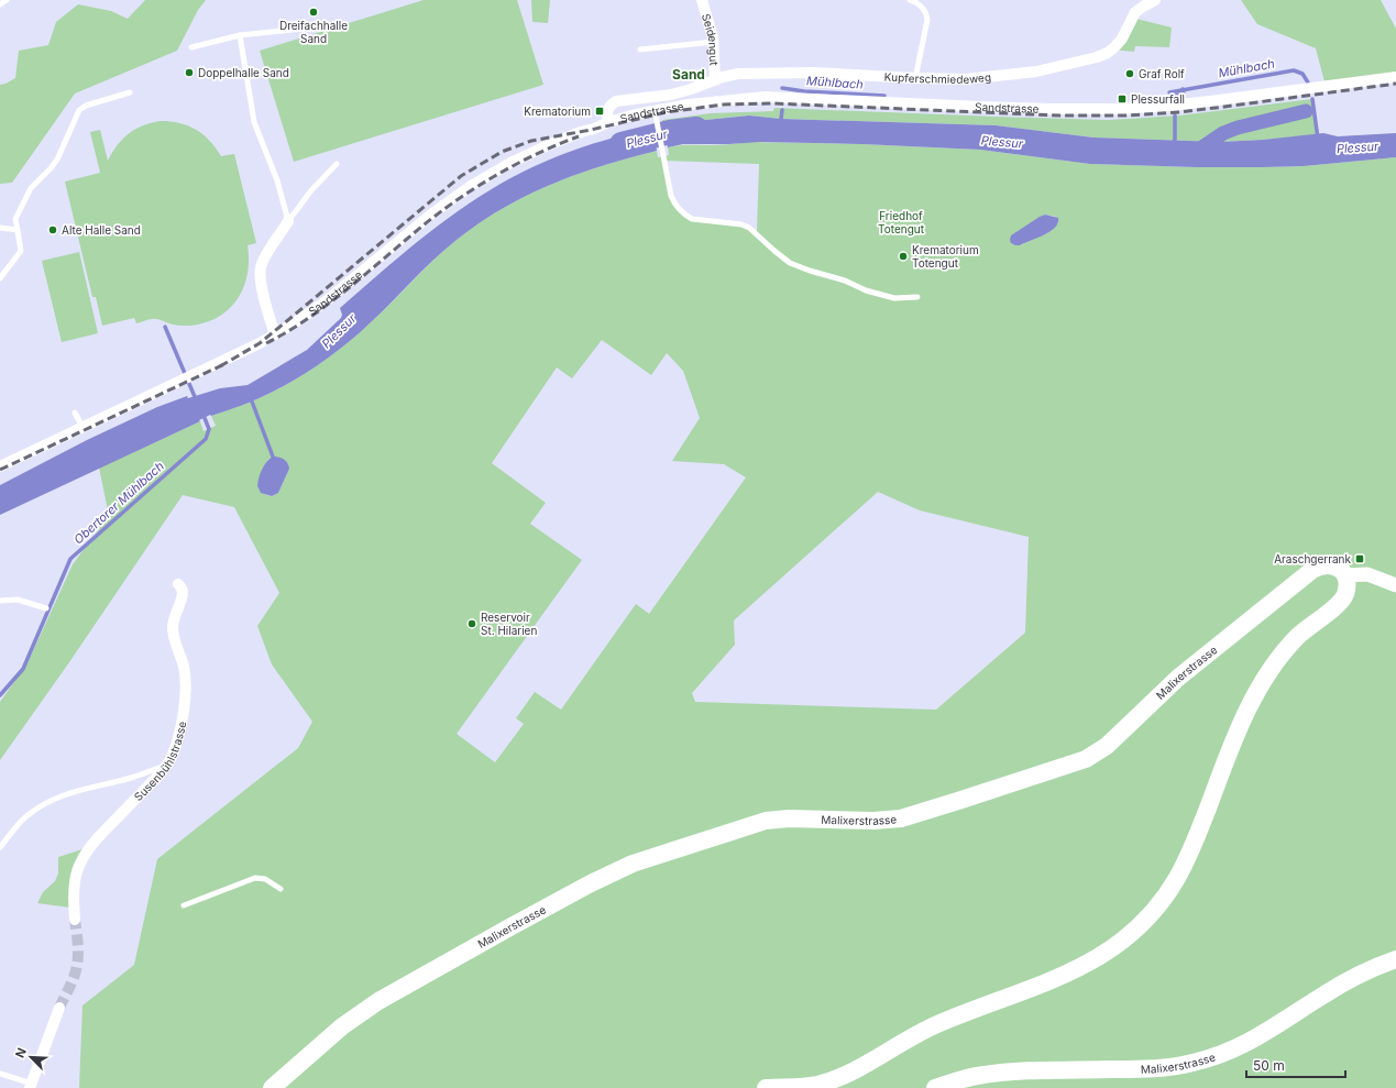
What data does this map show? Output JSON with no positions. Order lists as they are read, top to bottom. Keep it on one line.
{"streets":{"main road":["Malixerstrasse"],"street":["Seidengut","Kupferschmiedeweg","Sandstrasse","Susenbühlstrasse"]},"crossings":[["Seidengut","Kupferschmiedeweg"],["Kupferschmiedeweg","Sandstrasse"]],"districts":["Sand"],"water":["Mühlbach","Plessur","Obertorer Mühlbach"],"parks":["Friedhof Totengut"],"places":{"other":["Dreifachhalle Sand","Doppelhalle Sand","Graf Rolf","Alte Halle Sand","Krematorium Totengut","Reservoir St. Hilarien"],"transit":["Plessurfall","Krematorium","Araschgerrank"]},"scale_bar":"50 m","north":"top left"}
